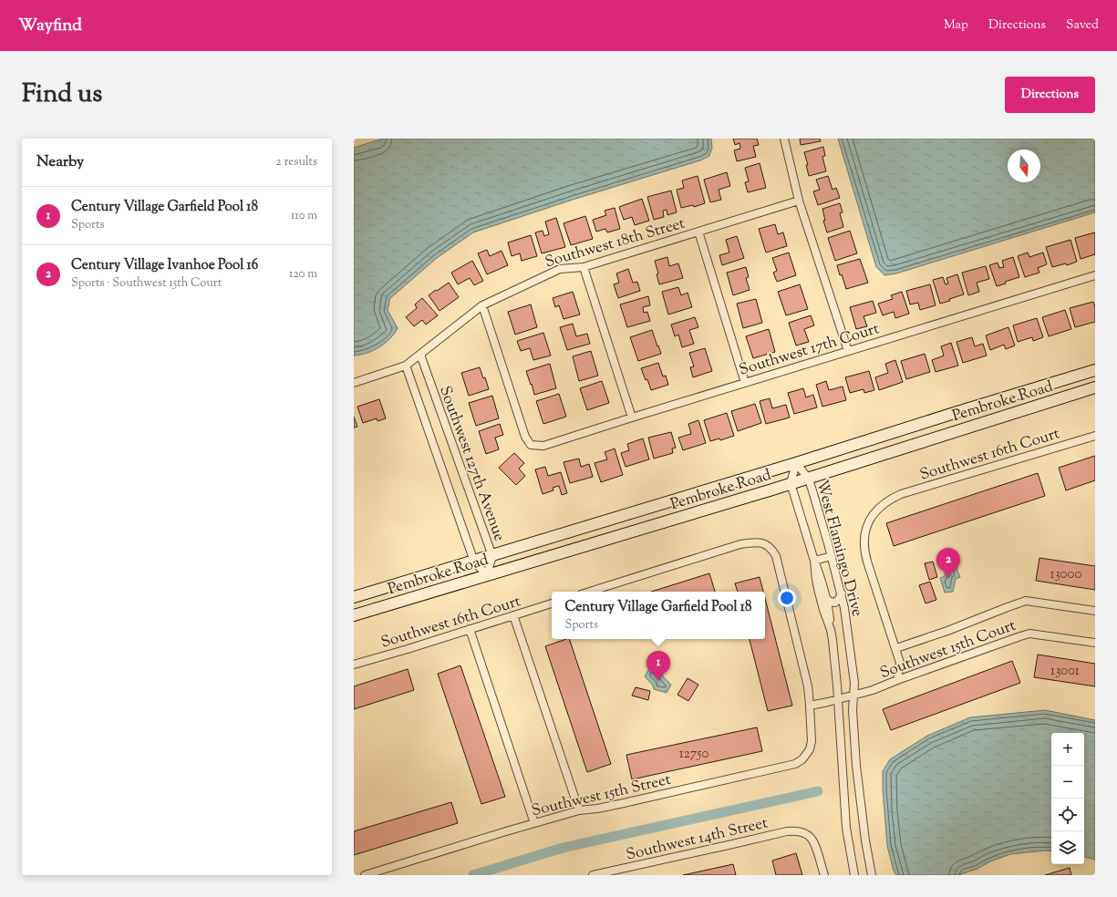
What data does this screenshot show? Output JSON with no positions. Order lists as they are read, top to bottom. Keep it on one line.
{"streets":{"main road":["Pembroke Road"],"street":["Southwest 18th Street","Southwest 17th Court","Southwest 16th Court","Southwest 127th Avenue","West Flamingo Drive","Southwest 15th Court","Southwest 15th Street","Southwest 14th Street"]},"crossings":[["Southwest 18th Street","Southwest 17th Court"],["Southwest 18th Street","Southwest 127th Avenue"],["Pembroke Road","Southwest 127th Avenue"],["Pembroke Road","West Flamingo Drive"],["Southwest 16th Court","Southwest 15th Court"],["West Flamingo Drive","Southwest 15th Court"],["Southwest 15th Court","Southwest 15th Street"]],"house_numbers":["13000","13001","12750"],"north":"bottom","page":{"header":"Wayfind","nav":["Map","Directions","Saved"],"title":"Find us","buttons":"Directions","heading":["Nearby","2 results"],"list":[{"mark":"1","name":"Century Village Garfield Pool 18","note":"Sports","value":"110 m"},{"mark":"2","name":"Century Village Ivanhoe Pool 16","note":"Sports · Southwest 15th Court","value":"120 m"}],"pins":["2","1"],"popup":["Century Village Garfield Pool 18","Sports"],"map_buttons":["+","−"]}}
